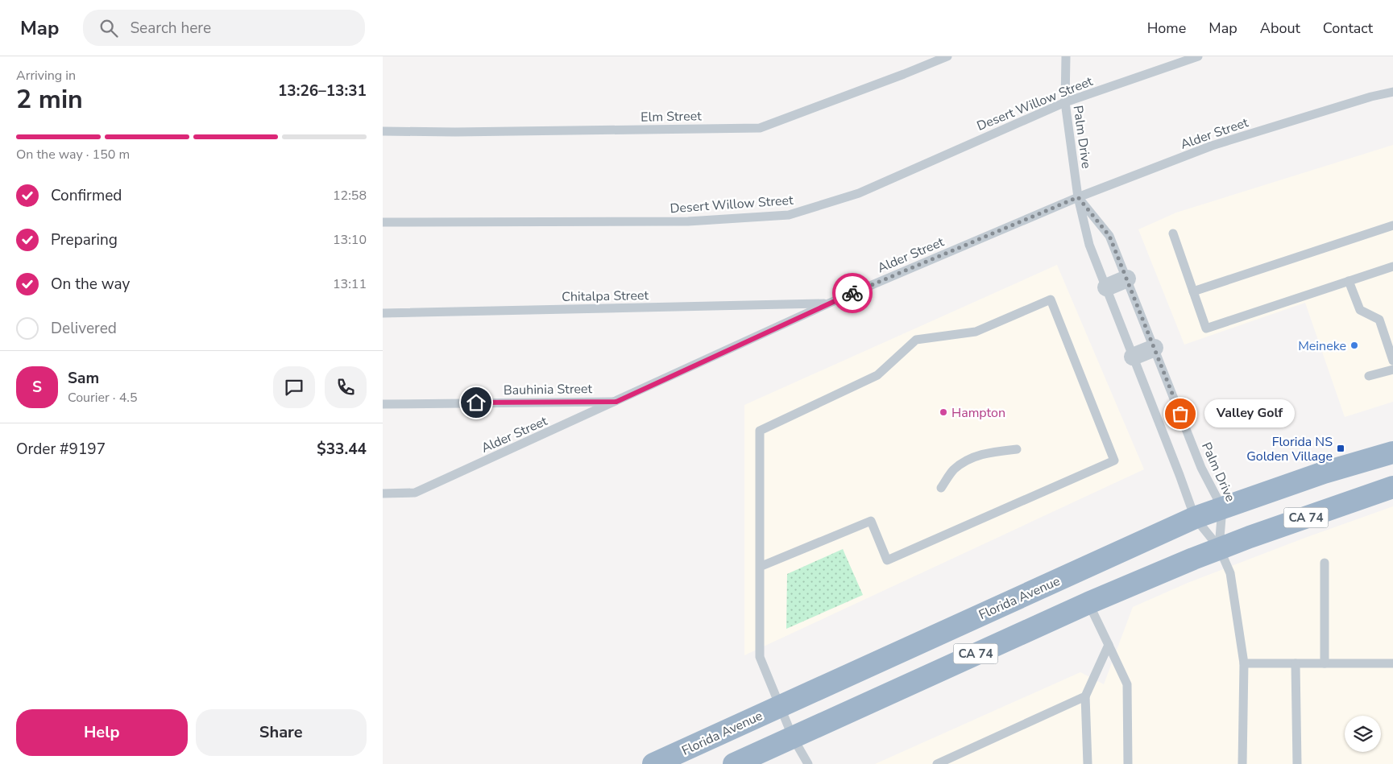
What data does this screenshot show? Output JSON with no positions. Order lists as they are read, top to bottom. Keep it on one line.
{"streets":{"highway":["CA 74","Florida Avenue"],"lane":["Desert Willow Street","Elm Street","Alder Street","Palm Drive","Chitalpa Street","Bauhinia Street"]},"crossings":[["Desert Willow Street","Palm Drive"],["Alder Street","Palm Drive"],["Alder Street","Chitalpa Street"],["Alder Street","Bauhinia Street"],["Palm Drive","CA 74"],["Palm Drive","Florida Avenue"]],"places":{"other":["Meineke","Hampton","Valley Golf"],"transit":["Florida NS Golden Village"]},"page":{"header":"Map","search":"Search here","nav":["Home","Map","About","Contact"],"heading":["2 min","Arriving in","13:26–13:31"],"panel":["Sam","Courier · 4.5","Order #9197","$33.44"],"bar":"On the way · 150 m","list":[["Confirmed","12:58"],["Preparing","13:10"],["On the way","13:11"],"Delivered"],"round":"S","bubble":"Valley Golf","buttons":["Help","Share"]}}
